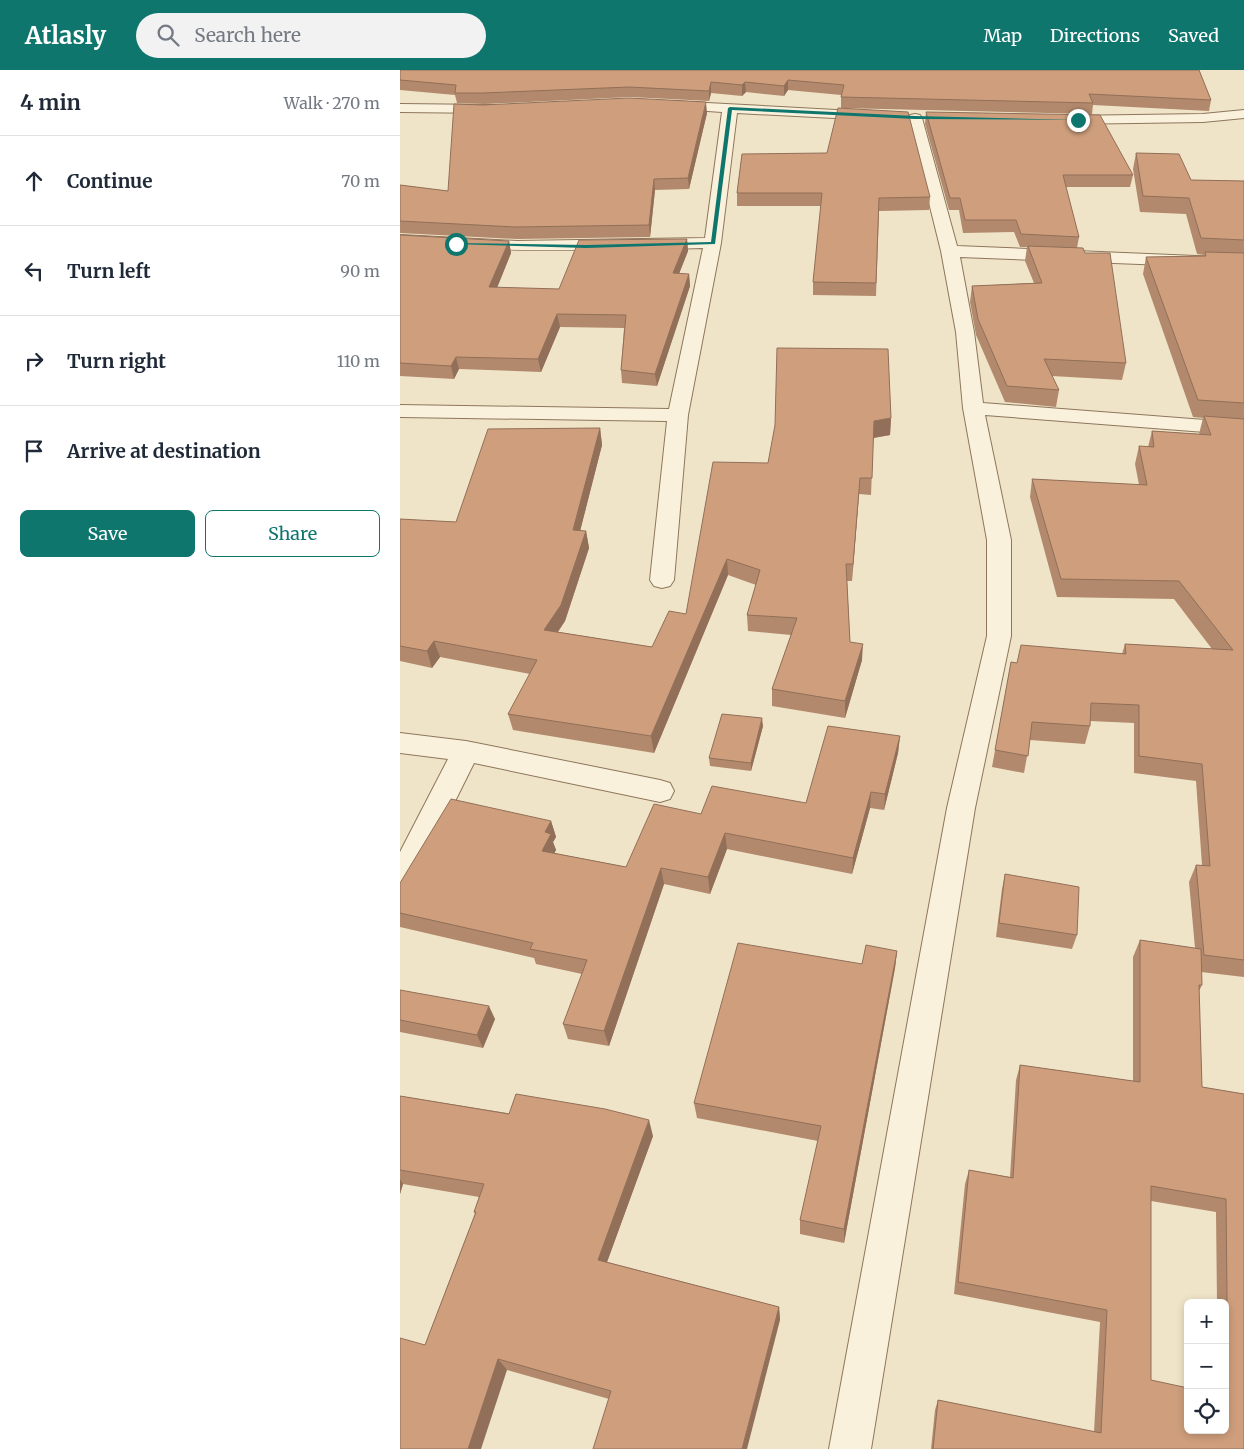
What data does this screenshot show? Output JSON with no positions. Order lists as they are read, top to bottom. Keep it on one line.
{"page":{"header":"Atlasly","search":"Search here","nav":["Map","Directions","Saved"],"heading":["4 min","Walk · 270 m"],"list":[["Continue","70 m"],["Turn left","90 m"],["Turn right","110 m"],"Arrive at destination"],"buttons":["Save","Share"],"map_buttons":["+","−"]}}
